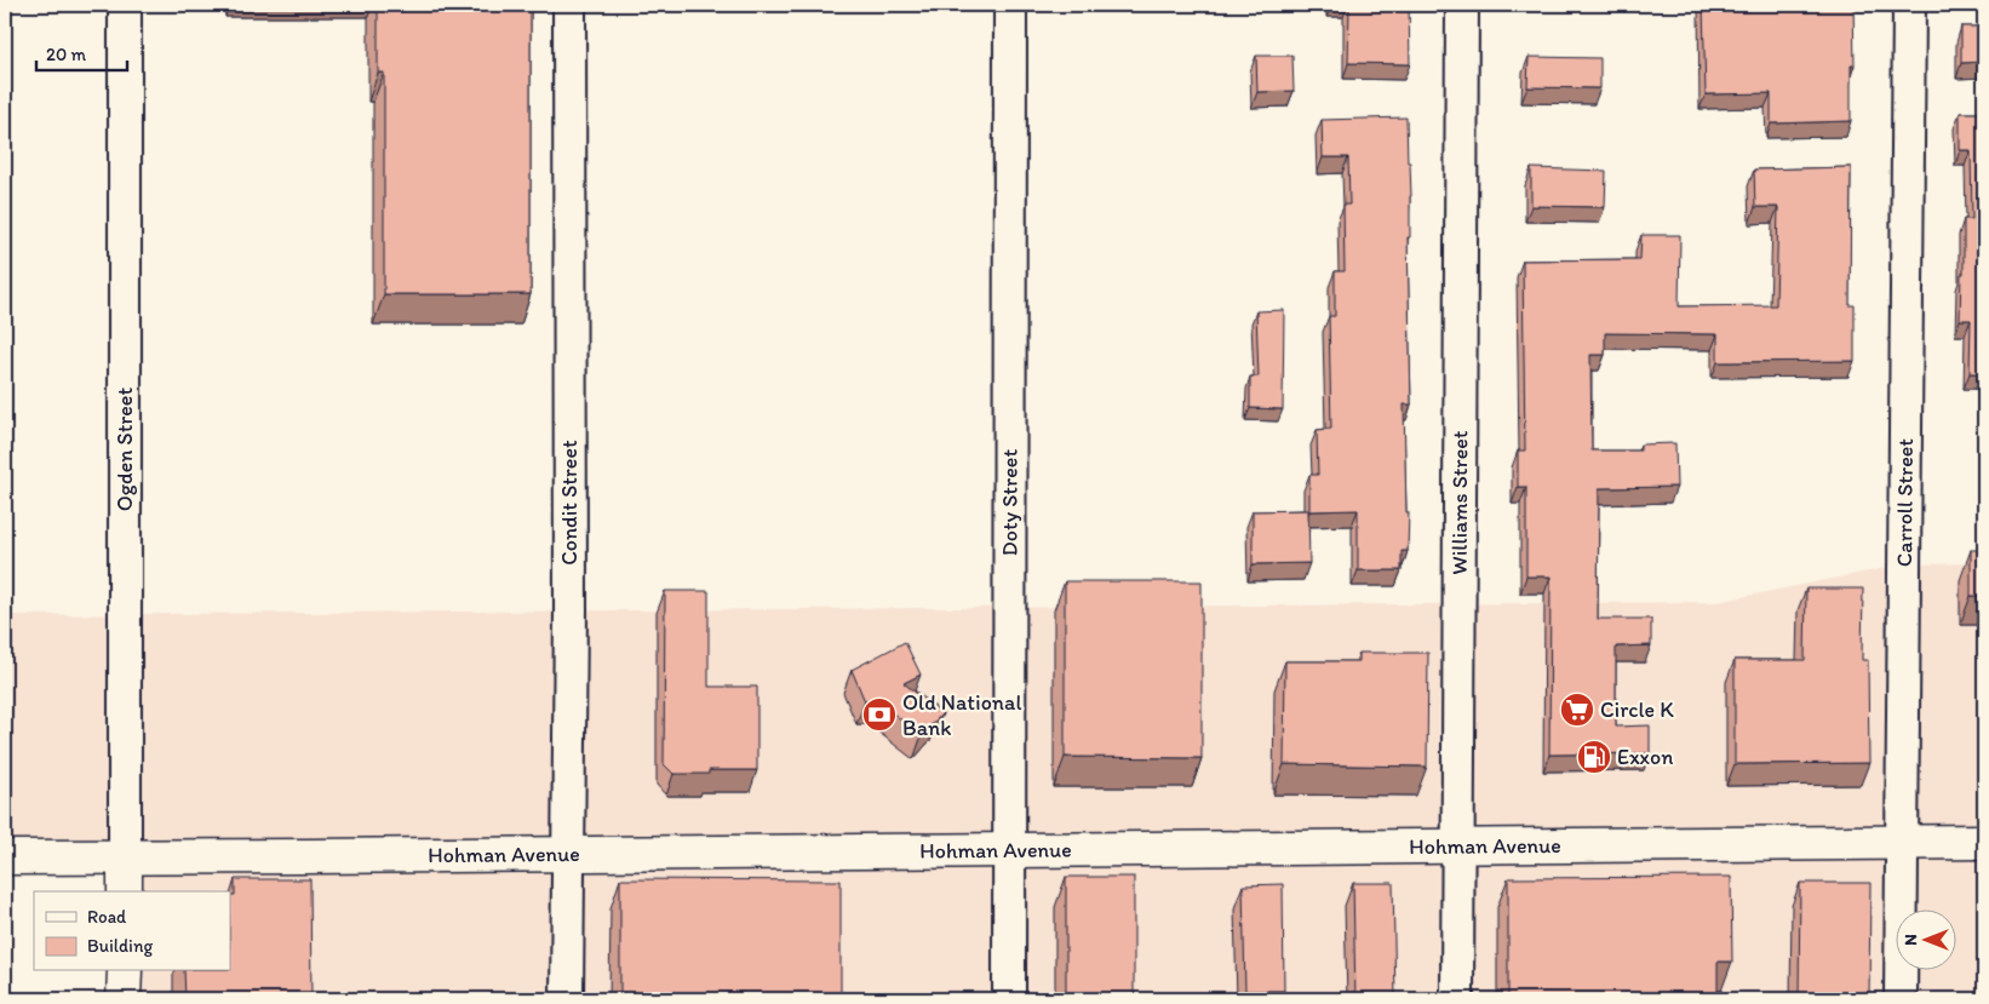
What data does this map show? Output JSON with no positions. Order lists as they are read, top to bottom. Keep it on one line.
{"streets":{"main road":["Ogden Street","Hohman Avenue"],"street":["Doty Street","Carroll Street","Condit Street","Williams Street"]},"crossings":[["Ogden Street","Hohman Avenue"],["Doty Street","Hohman Avenue"],["Carroll Street","Hohman Avenue"],["Condit Street","Hohman Avenue"],["Williams Street","Hohman Avenue"]],"places":{"supermarket":["Circle K"],"bank":["Old National Bank"],"fuel station":["Exxon"]},"legend":["Road","Building"],"scale_bar":"20 m","north":"left"}
